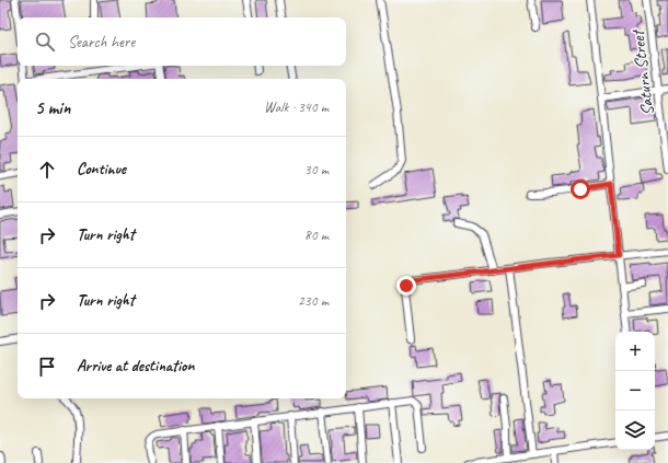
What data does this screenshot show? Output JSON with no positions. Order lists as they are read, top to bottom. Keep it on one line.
{"streets":{"street":["Saturn Street"]},"page":{"search":"Search here","heading":["5 min","Walk · 340 m"],"list":[["Continue","30 m"],["Turn right","80 m"],["Turn right","230 m"],"Arrive at destination"],"map_buttons":["+","−"]}}
